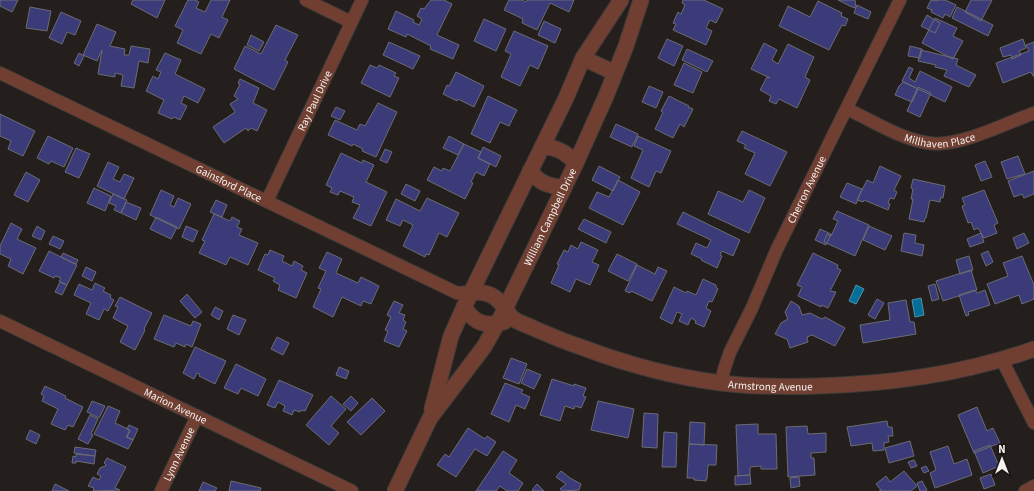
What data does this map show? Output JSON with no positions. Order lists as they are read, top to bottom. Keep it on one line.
{"streets":{"street":["Ray Paul Drive","Millhaven Place","Gainsford Place","Cherron Avenue","William Campbell Drive","Armstrong Avenue","Marion Avenue","Lynn Avenue"]},"crossings":[["Ray Paul Drive","Gainsford Place"],["Millhaven Place","Cherron Avenue"],["Gainsford Place","Armstrong Avenue"],["Cherron Avenue","Armstrong Avenue"],["William Campbell Drive","Armstrong Avenue"],["Marion Avenue","Lynn Avenue"]],"north":"top"}
